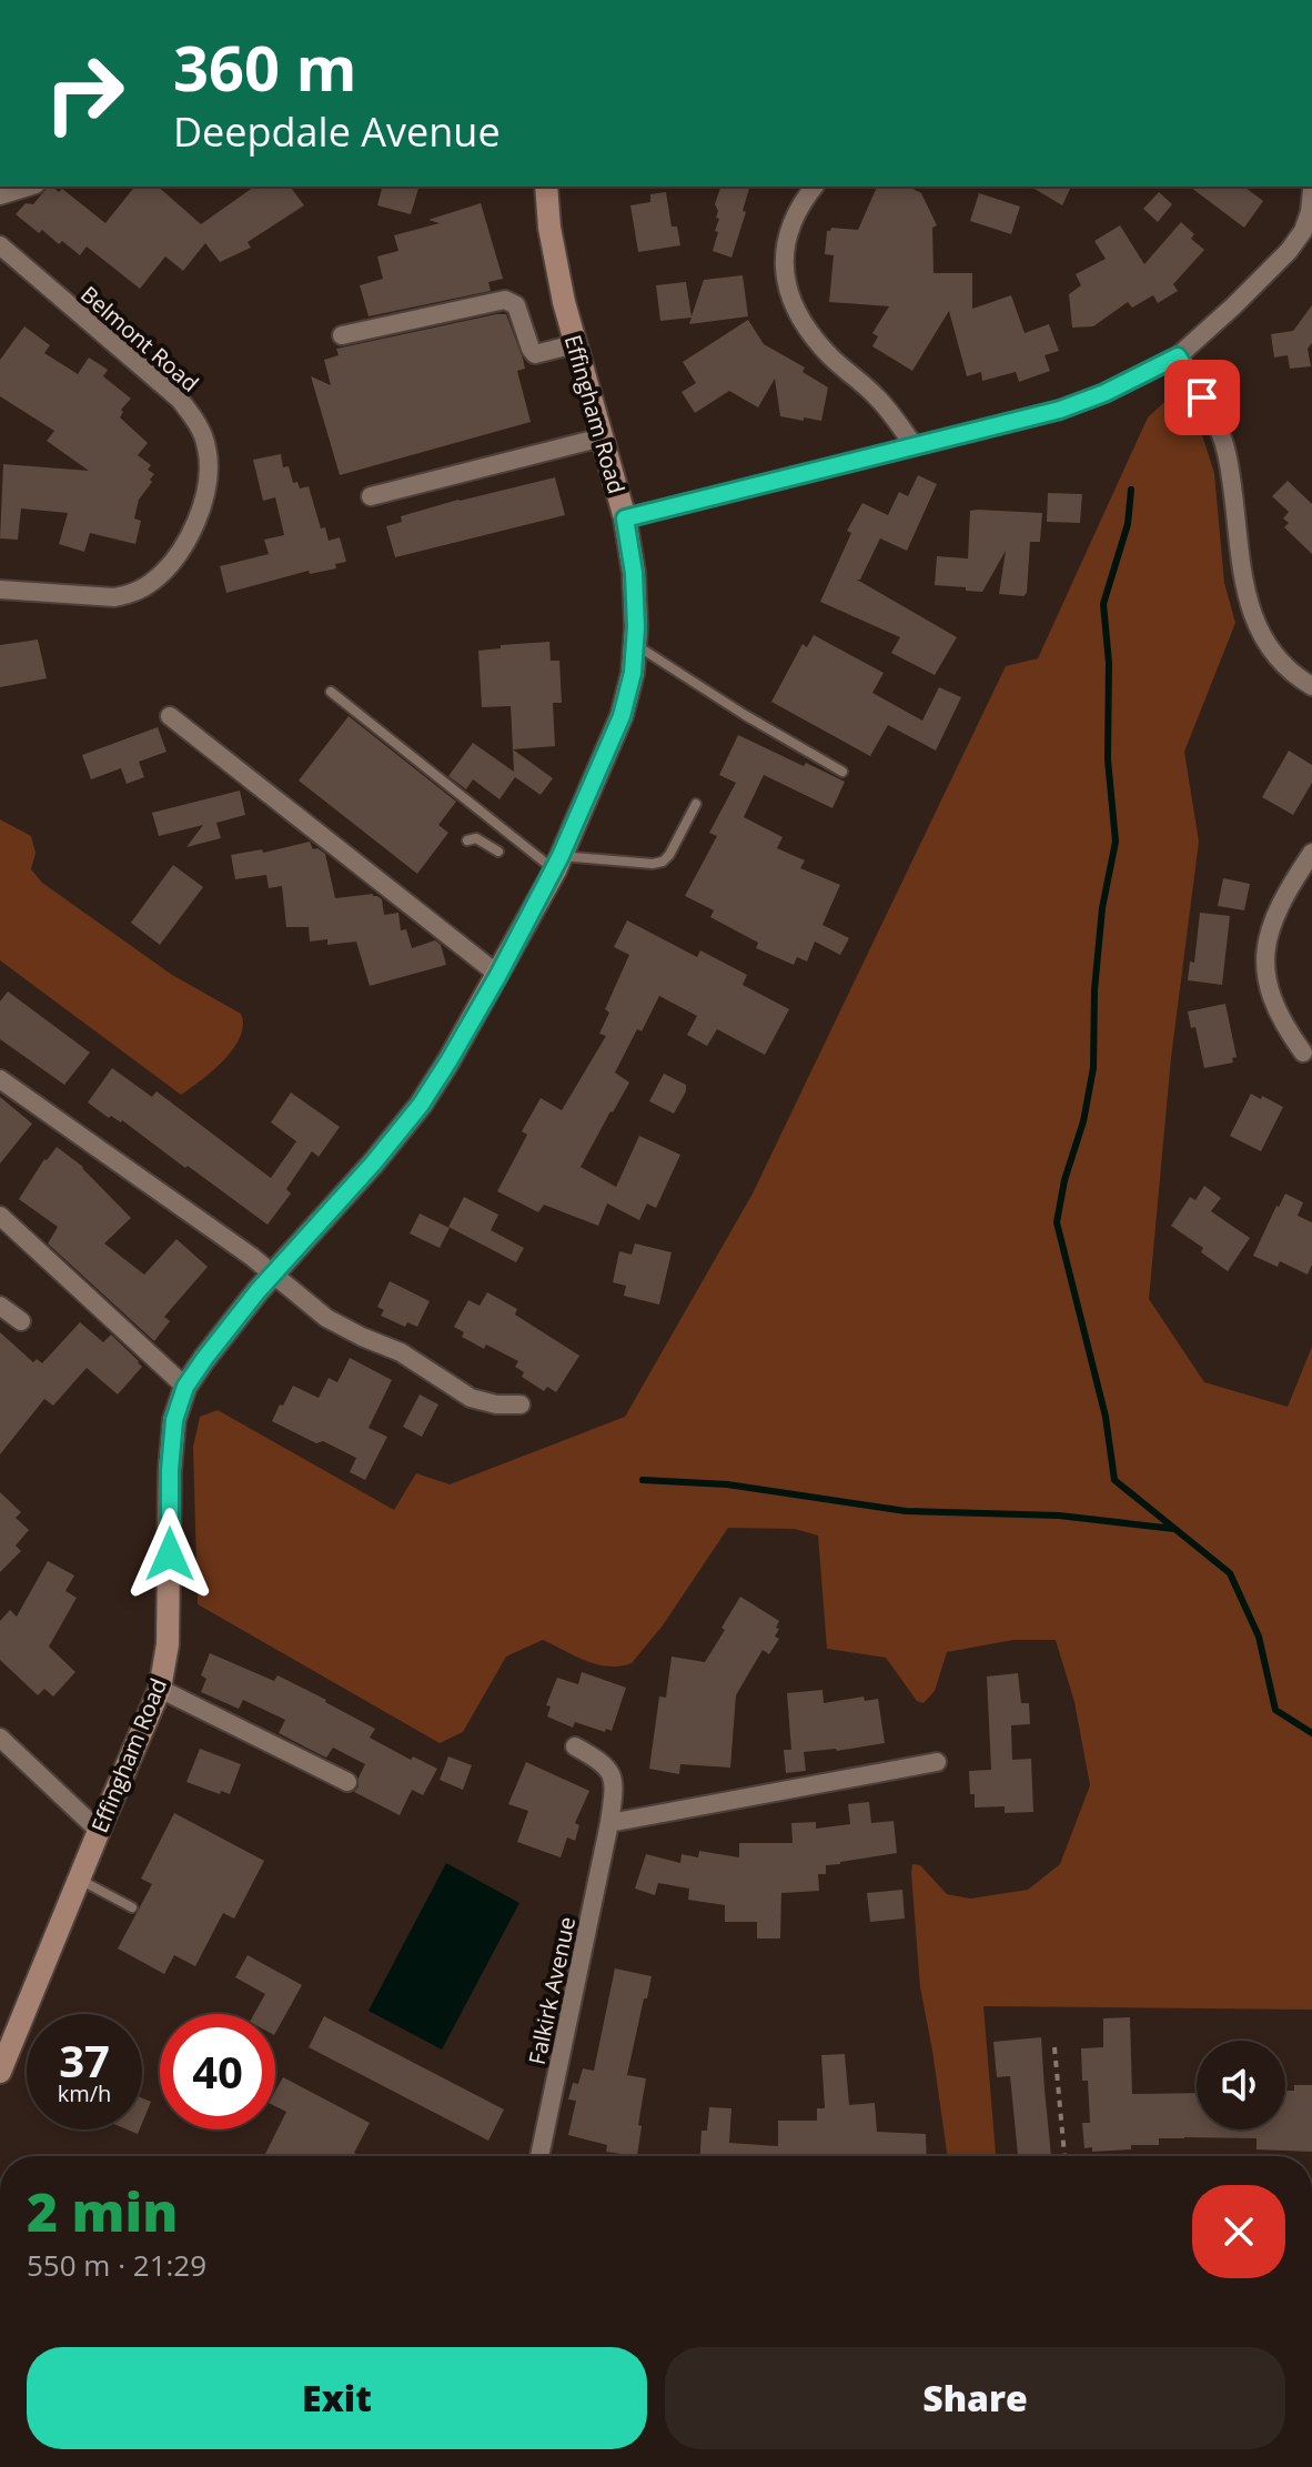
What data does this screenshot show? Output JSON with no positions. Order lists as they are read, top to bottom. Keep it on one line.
{"streets":{"street":["Belmont Road","Effingham Road","Falkirk Avenue"]},"page":{"turn":["360 m","Deepdale Avenue"],"speed":"37 km/h","limit":"40","heading":["2 min","550 m · 21:29"],"buttons":["Exit","Share"]}}
